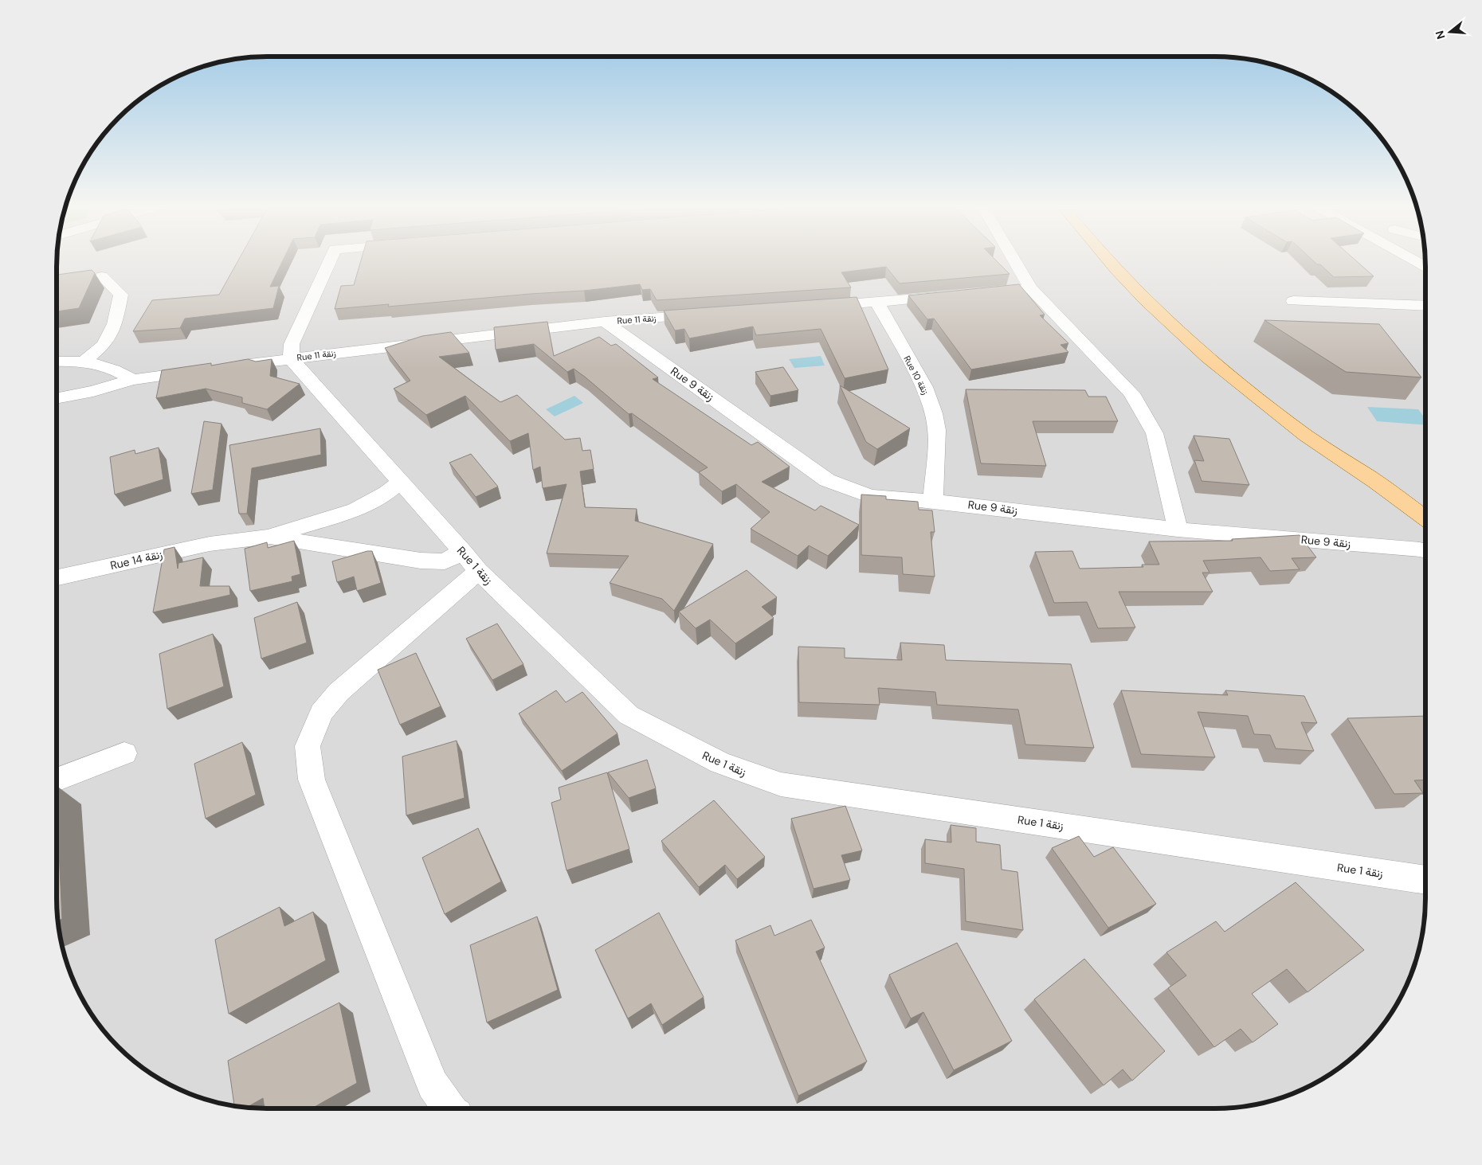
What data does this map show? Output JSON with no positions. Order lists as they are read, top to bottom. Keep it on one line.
{"streets":{"street":["Rue 11 زنقة","Rue 10 زنقة","Rue 9 زنقة","Rue 14 زنقة","Rue 1 زنقة"]},"crossings":[["Rue 11 زنقة","Rue 9 زنقة"],["Rue 11 زنقة","Rue 1 زنقة"],["Rue 10 زنقة","Rue 9 زنقة"],["Rue 14 زنقة","Rue 1 زنقة"]],"north":"left"}
